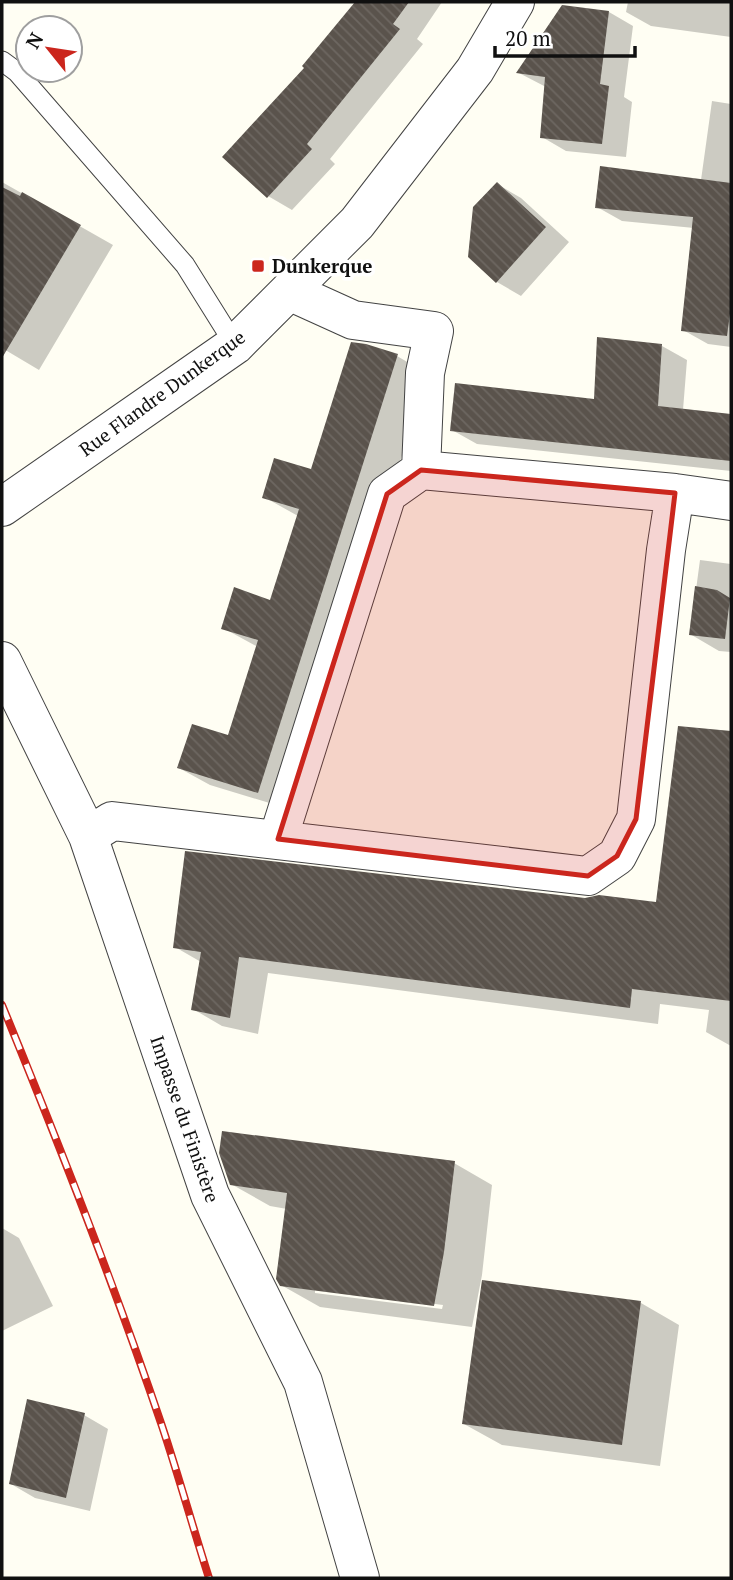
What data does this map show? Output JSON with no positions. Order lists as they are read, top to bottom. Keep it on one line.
{"streets":{"street":["Rue Flandre Dunkerque","Impasse du Finistère"]},"places":{"transit":["Dunkerque"]},"scale_bar":"20 m","north":"top left"}
